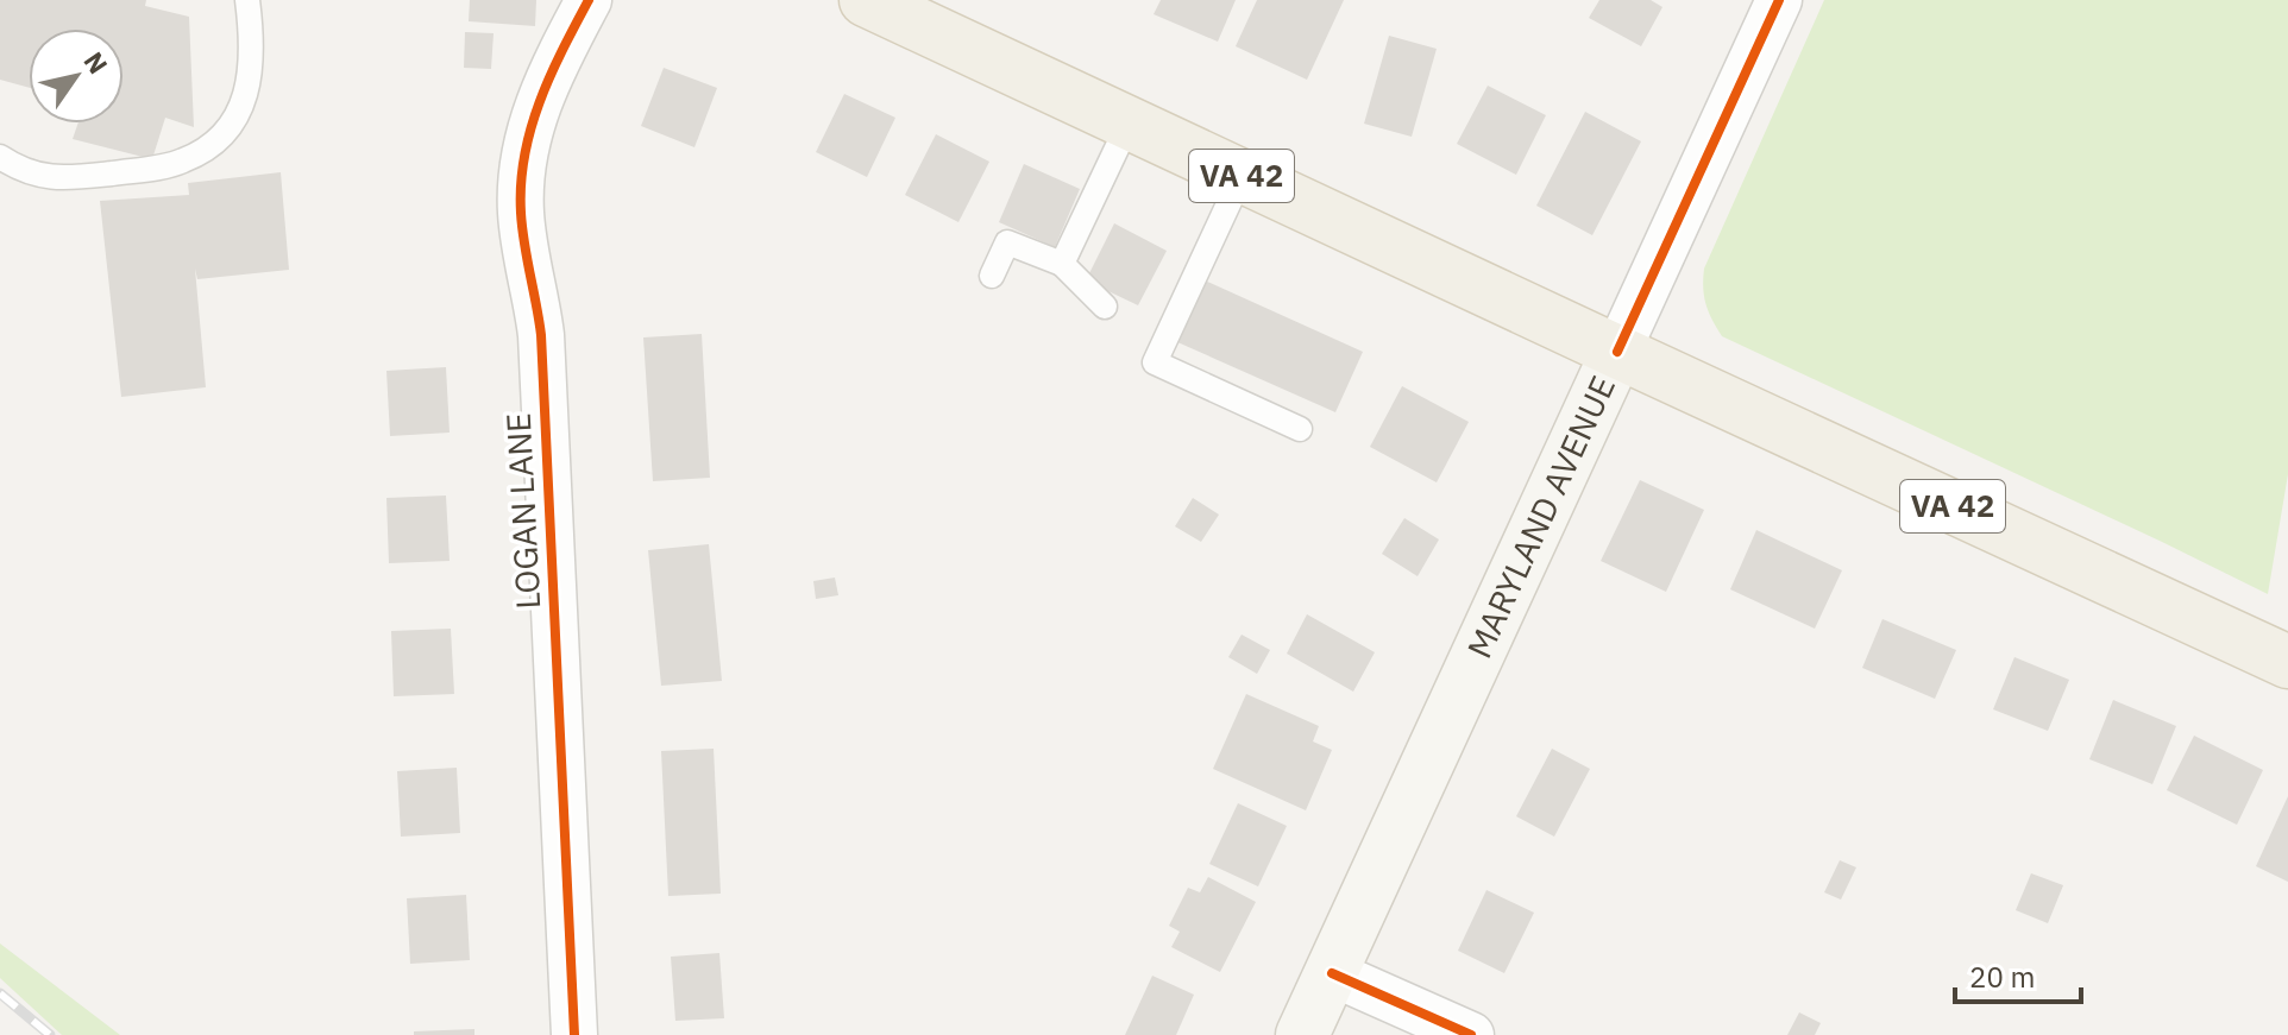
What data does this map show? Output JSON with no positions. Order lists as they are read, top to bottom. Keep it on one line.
{"streets":{"main road":["VA 42","MARYLAND AVENUE"],"street":["LOGAN LANE"]},"crossings":[["VA 42","MARYLAND AVENUE"]],"scale_bar":"20 m","north":"top right"}
